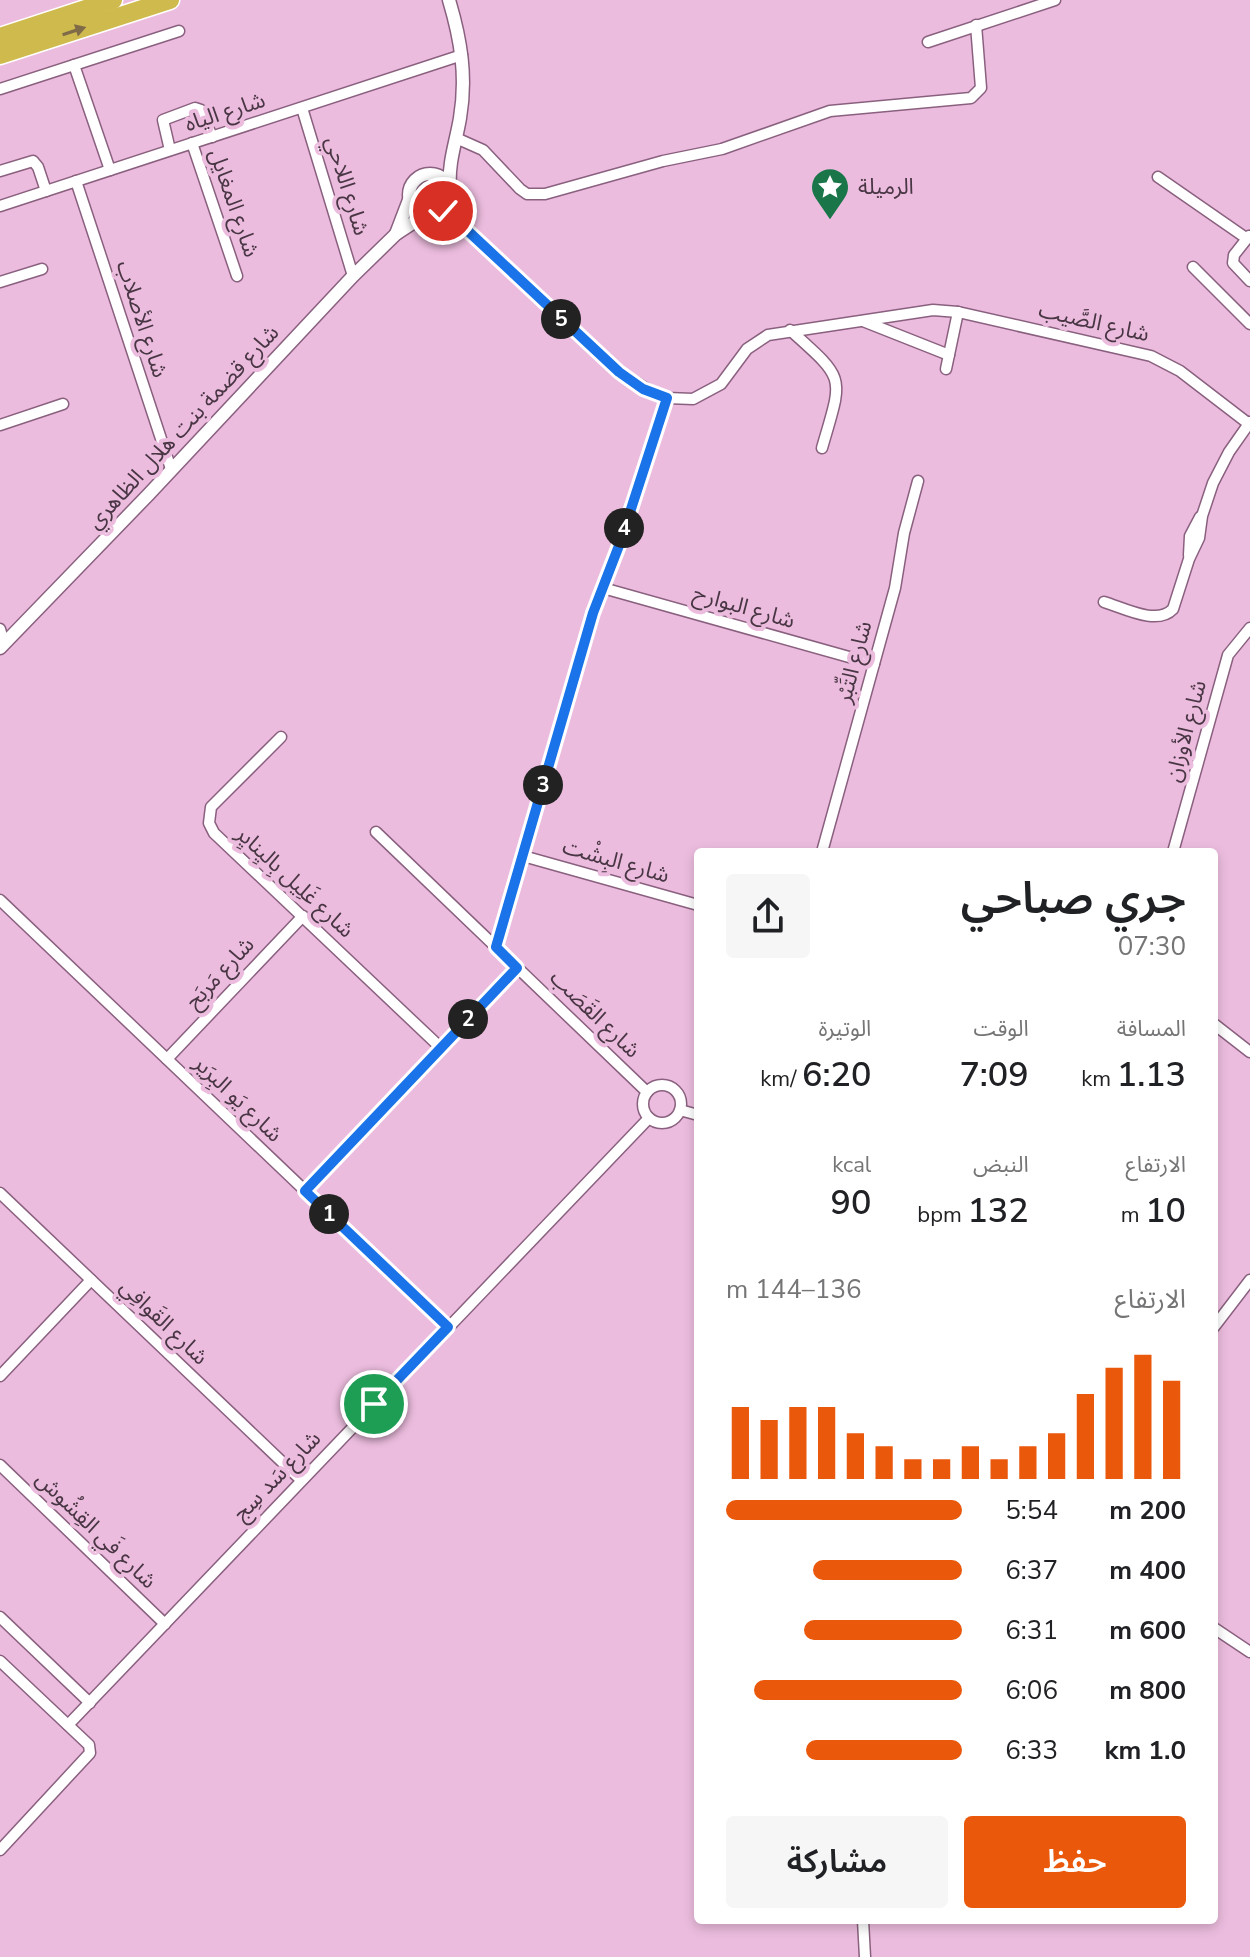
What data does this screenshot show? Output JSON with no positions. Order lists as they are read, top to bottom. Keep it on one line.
{"streets":{"street":["شارع الياه","شارع اللاحي","شارع المغايل","شارع الأصلاب","شارع الصَّيب","شارع قضمة بنت هلال الظاهري","شارع البوارح","شارع التِّبْر","شارع الأوزان","شارع البِشْت","شارع غَلِيل بِاليِنايِر","شارع مَربَح","شارع القَصَب","شارع يَو البِرَير","شارع القَوافِي","شارع سَد سِج","شارع فَي القِشُوش"]},"crossings":[["شارع الياه","شارع اللاحي"],["شارع الياه","شارع المغايل"],["شارع الياه","شارع الأصلاب"],["شارع اللاحي","شارع قضمة بنت هلال الظاهري"],["شارع الأصلاب","شارع قضمة بنت هلال الظاهري"],["شارع البوارح","شارع التِّبْر"],["شارع غَلِيل بِاليِنايِر","شارع مَربَح"],["شارع مَربَح","شارع يَو البِرَير"],["شارع القَصَب","شارع سَد سِج"],["شارع يَو البِرَير","شارع سَد سِج"],["شارع القَوافِي","شارع سَد سِج"],["شارع سَد سِج","شارع فَي القِشُوش"]],"places":{"place":["الرميلة"]},"page":{"pins":["5","4","3","2","1"],"heading":["جري صباحي","07:30"],"stats":[["المسافة","1.13 km"],["الوقت","7:09"],["الوتيرة","6:20 /km"],["الارتفاع","10 m"],["النبض","132 bpm"],["kcal","90"]],"chart":["الارتفاع","136–144 m"],"list":[{"name":"200 m","note":"5:54"},{"name":"400 m","note":"6:37"},{"name":"600 m","note":"6:31"},{"name":"800 m","note":"6:06"},{"name":"1.0 km","note":"6:33"}],"buttons":["حفظ","مشاركة"]}}
